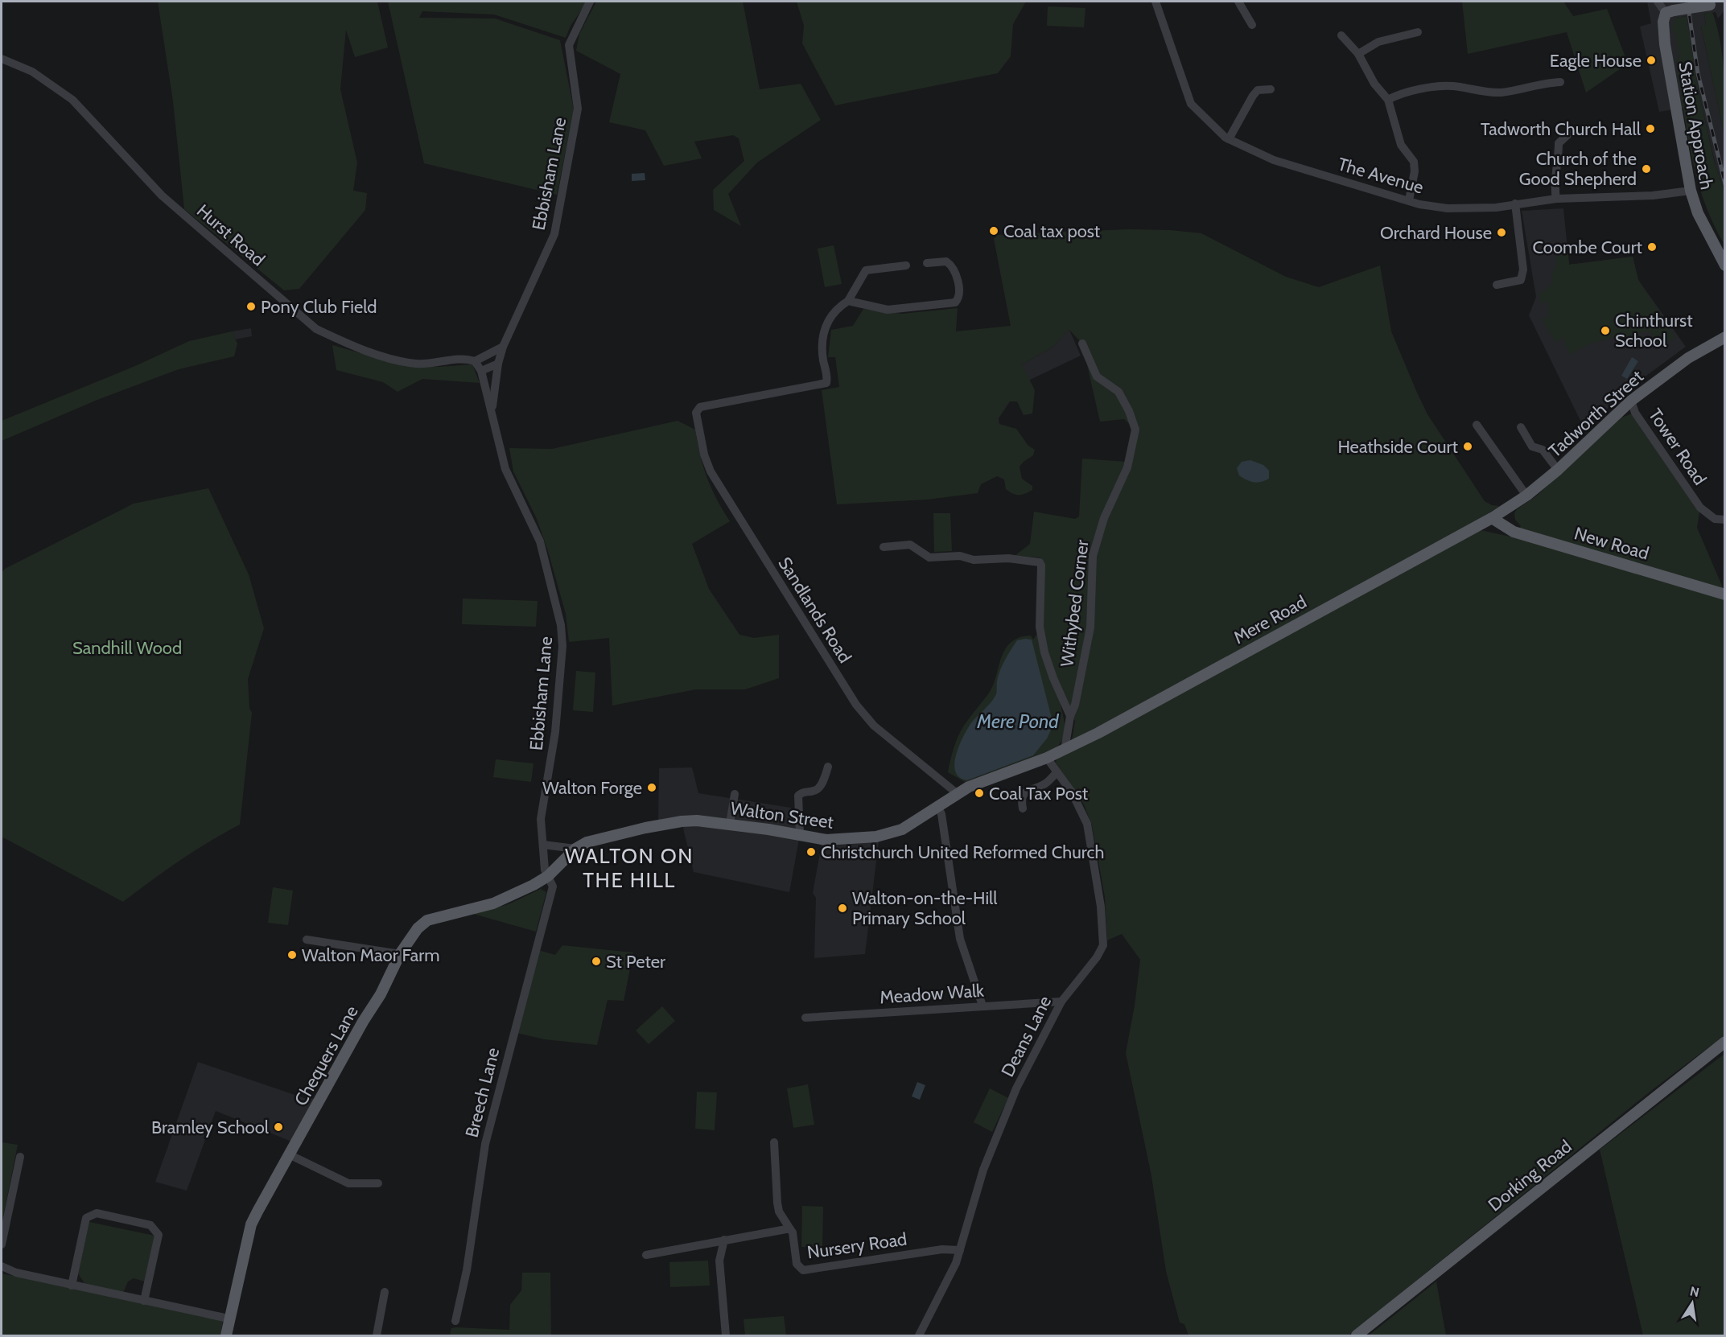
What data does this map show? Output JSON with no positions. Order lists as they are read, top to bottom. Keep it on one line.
{"streets":{"main road":["Station Approach","Tadworth Street","New Road","Mere Road","Walton Street","Chequers Lane","Dorking Road"],"street":["Ebbisham Lane","The Avenue","Hurst Road","Tower Road","Withybed Corner","Sandlands Road","Meadow Walk","Deans Lane","Breech Lane","Nursery Road"]},"crossings":[["Station Approach","The Avenue"],["Ebbisham Lane","Hurst Road"],["Ebbisham Lane","Walton Street"],["Ebbisham Lane","Chequers Lane"],["Ebbisham Lane","Breech Lane"],["Tadworth Street","Tower Road"],["Tadworth Street","New Road"],["Tadworth Street","Mere Road"],["New Road","Mere Road"],["Withybed Corner","Mere Road"],["Withybed Corner","Walton Street"],["Sandlands Road","Walton Street"],["Mere Road","Walton Street"],["Walton Street","Deans Lane"],["Walton Street","Chequers Lane"],["Walton Street","Breech Lane"],["Meadow Walk","Deans Lane"],["Deans Lane","Nursery Road"],["Chequers Lane","Breech Lane"]],"districts":["WALTON ON THE HILL"],"water":["Mere Pond"],"parks":["Sandhill Wood"],"places":["Eagle House","Tadworth Church Hall","Church of the Good Shepherd","Coal tax post","Orchard House","Coombe Court","Pony Club Field","Chinthurst School","Heathside Court","Walton Forge","Coal Tax Post","Christchurch United Reformed Church","Walton-on-the-Hill Primary School","Walton Maor Farm","St Peter","Bramley School"],"north":"top"}
